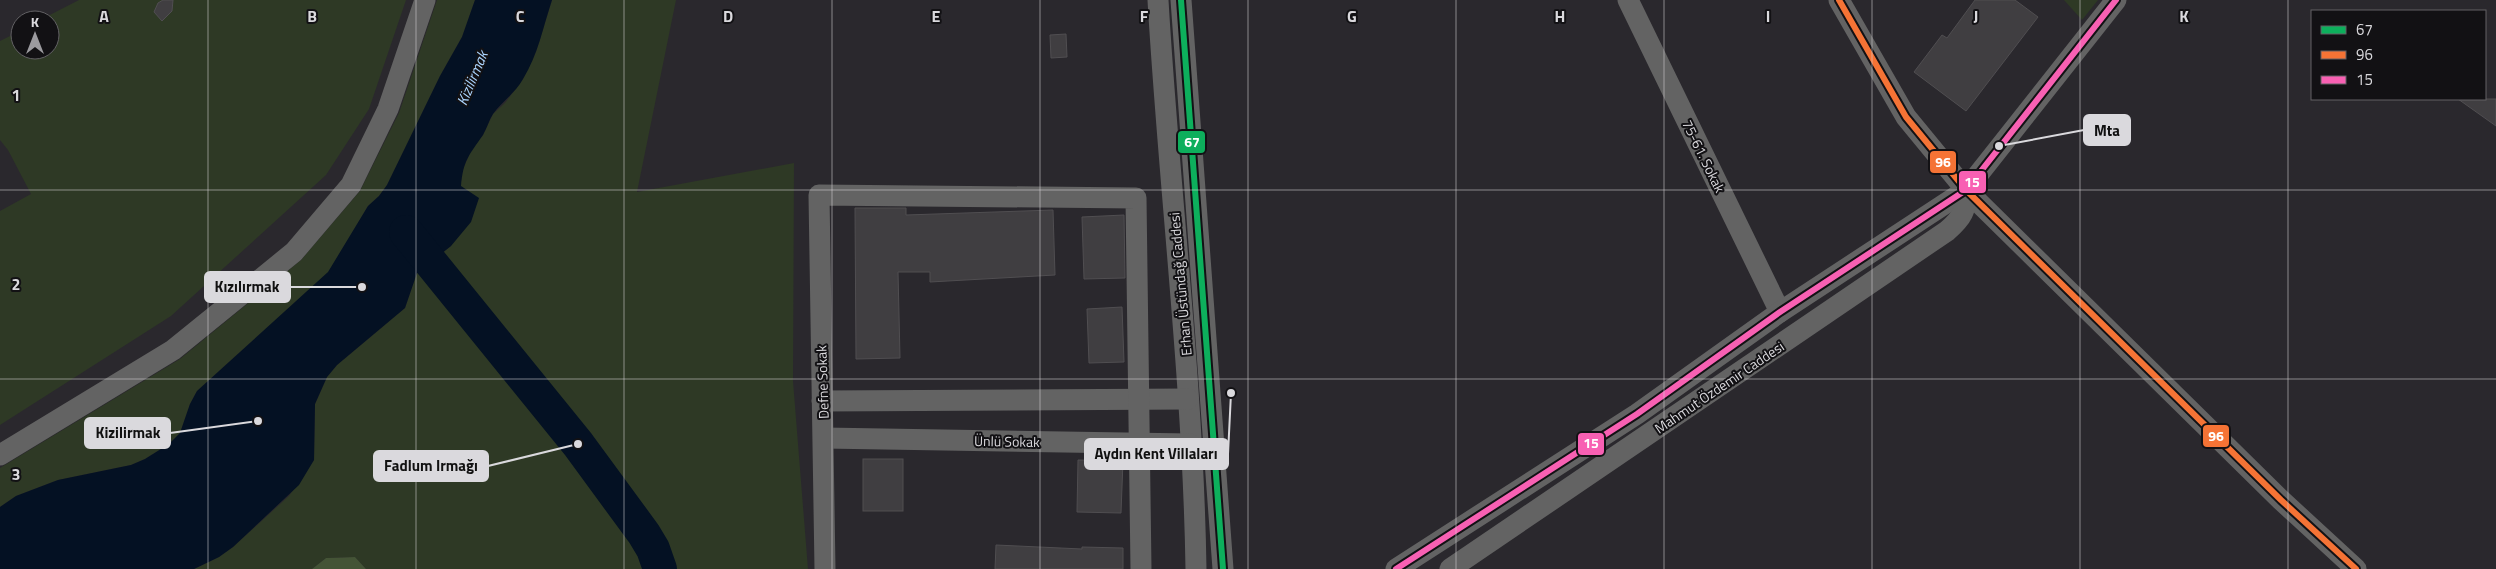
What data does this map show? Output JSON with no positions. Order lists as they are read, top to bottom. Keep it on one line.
{"streets":{"street":["75-61. Sokak","Erhan Üstündağ Caddesi","Defne Sokak","Mahmut Özdemir Caddesi","Ünlü Sokak"]},"crossings":[["75-61. Sokak","Mahmut Özdemir Caddesi"],["Erhan Üstündağ Caddesi","Ünlü Sokak"],["Defne Sokak","Ünlü Sokak"]],"water":["Kizilirmak"],"places":["Mta","Kızılırmak","Aydın Kent Villaları","Kizilirmak","Fadlum Irmağı"],"lines":["transit line 67","transit line 96","transit line 15"],"legend":["67","96","15"],"north":"top","grid":{"columns":["A","B","C","D","E","F","G","H","I","J","K"],"rows":["1","2","3"]}}
